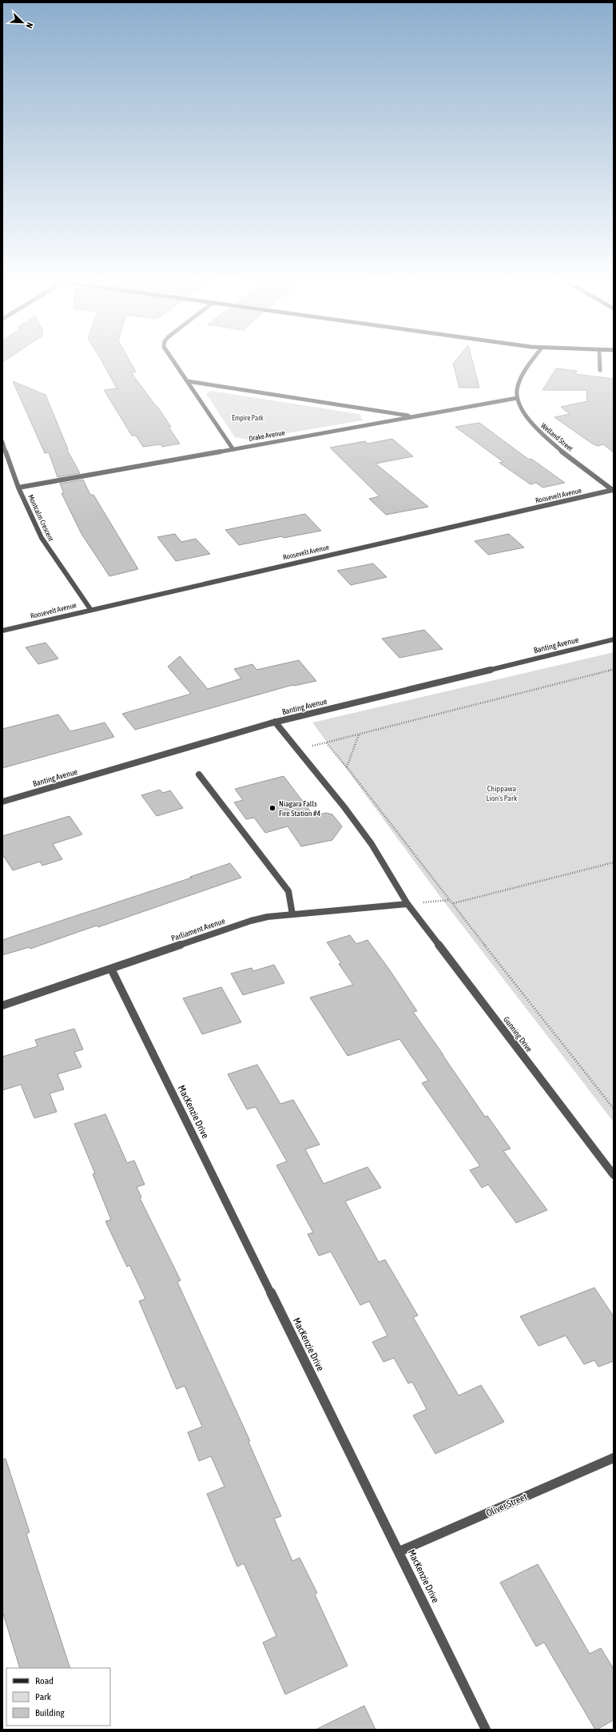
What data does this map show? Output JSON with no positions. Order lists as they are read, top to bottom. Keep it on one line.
{"streets":{"street":["Drake Avenue","Welland Street","Roosevelt Avenue","Montcalm Crescent","Banting Avenue","Parliament Avenue","Gunning Drive","MacKenzie Drive","Oliver Street"]},"crossings":[["Drake Avenue","Welland Street"],["Drake Avenue","Montcalm Crescent"],["Welland Street","Roosevelt Avenue"],["Roosevelt Avenue","Montcalm Crescent"],["Banting Avenue","Gunning Drive"],["Parliament Avenue","Gunning Drive"],["Parliament Avenue","MacKenzie Drive"],["MacKenzie Drive","Oliver Street"]],"parks":["Empire Park","Chippawa Lion's Park"],"places":["Niagara Falls Fire Station #4"],"legend":["Road","Park","Building"],"north":"bottom right"}
